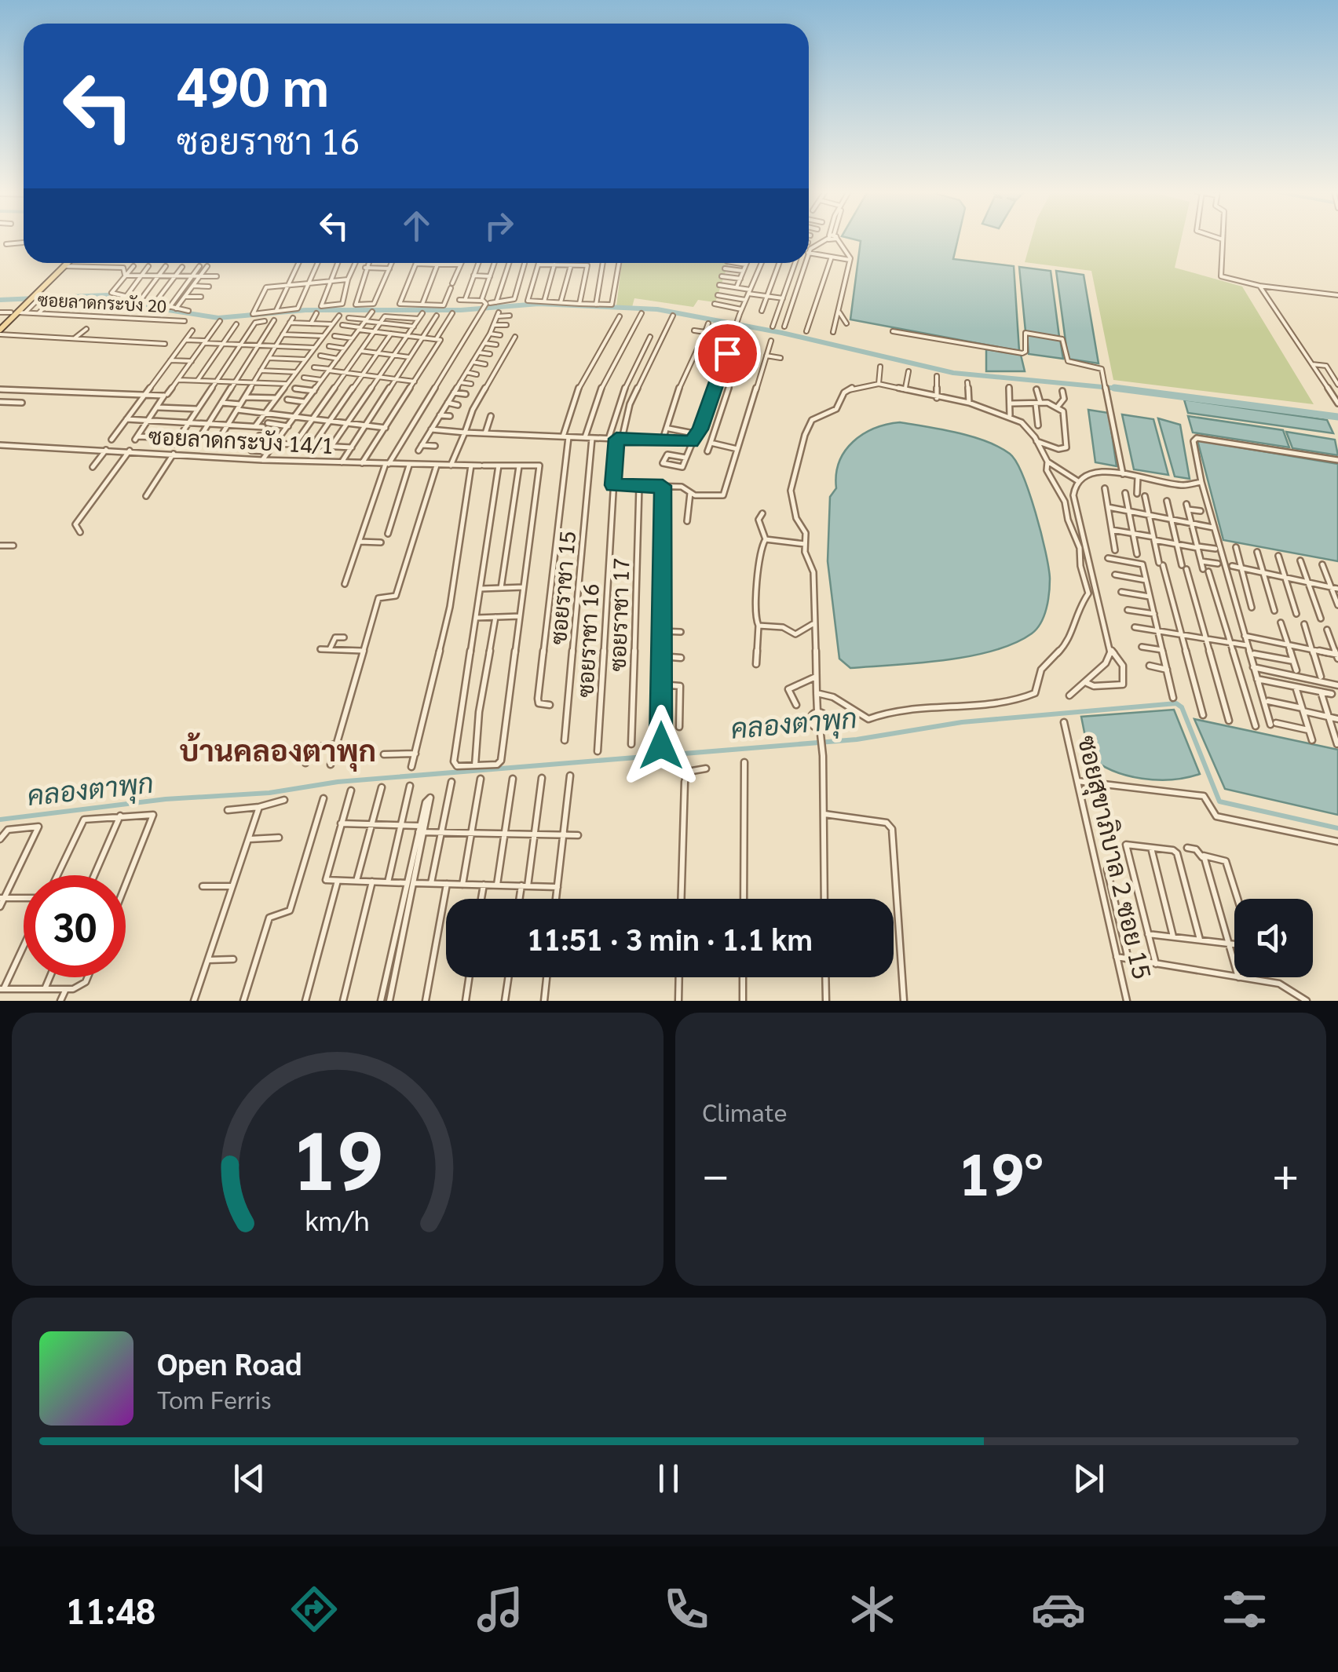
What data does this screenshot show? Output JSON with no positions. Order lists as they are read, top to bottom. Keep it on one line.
{"streets":{"street":["ซอยลาดกระบัง 20","ซอยลาดกระบัง 14/1","ซอยราชา 15","ซอยราชา 17","ซอยราชา 16","ซอยสุขาภิบาล 2 ซอย 15"]},"districts":["บ้านคลองตาพุก"],"water":["คลองตาพุก"],"page":{"turn":["490 m","ซอยราชา 16"],"limit":"30","trip":"11:51 · 3 min · 1.1 km","tile":"Climate","heat":["−","19°","+"],"song":["Open Road","Tom Ferris"],"tabs":"11:48","gauge":["19","km/h"]}}
